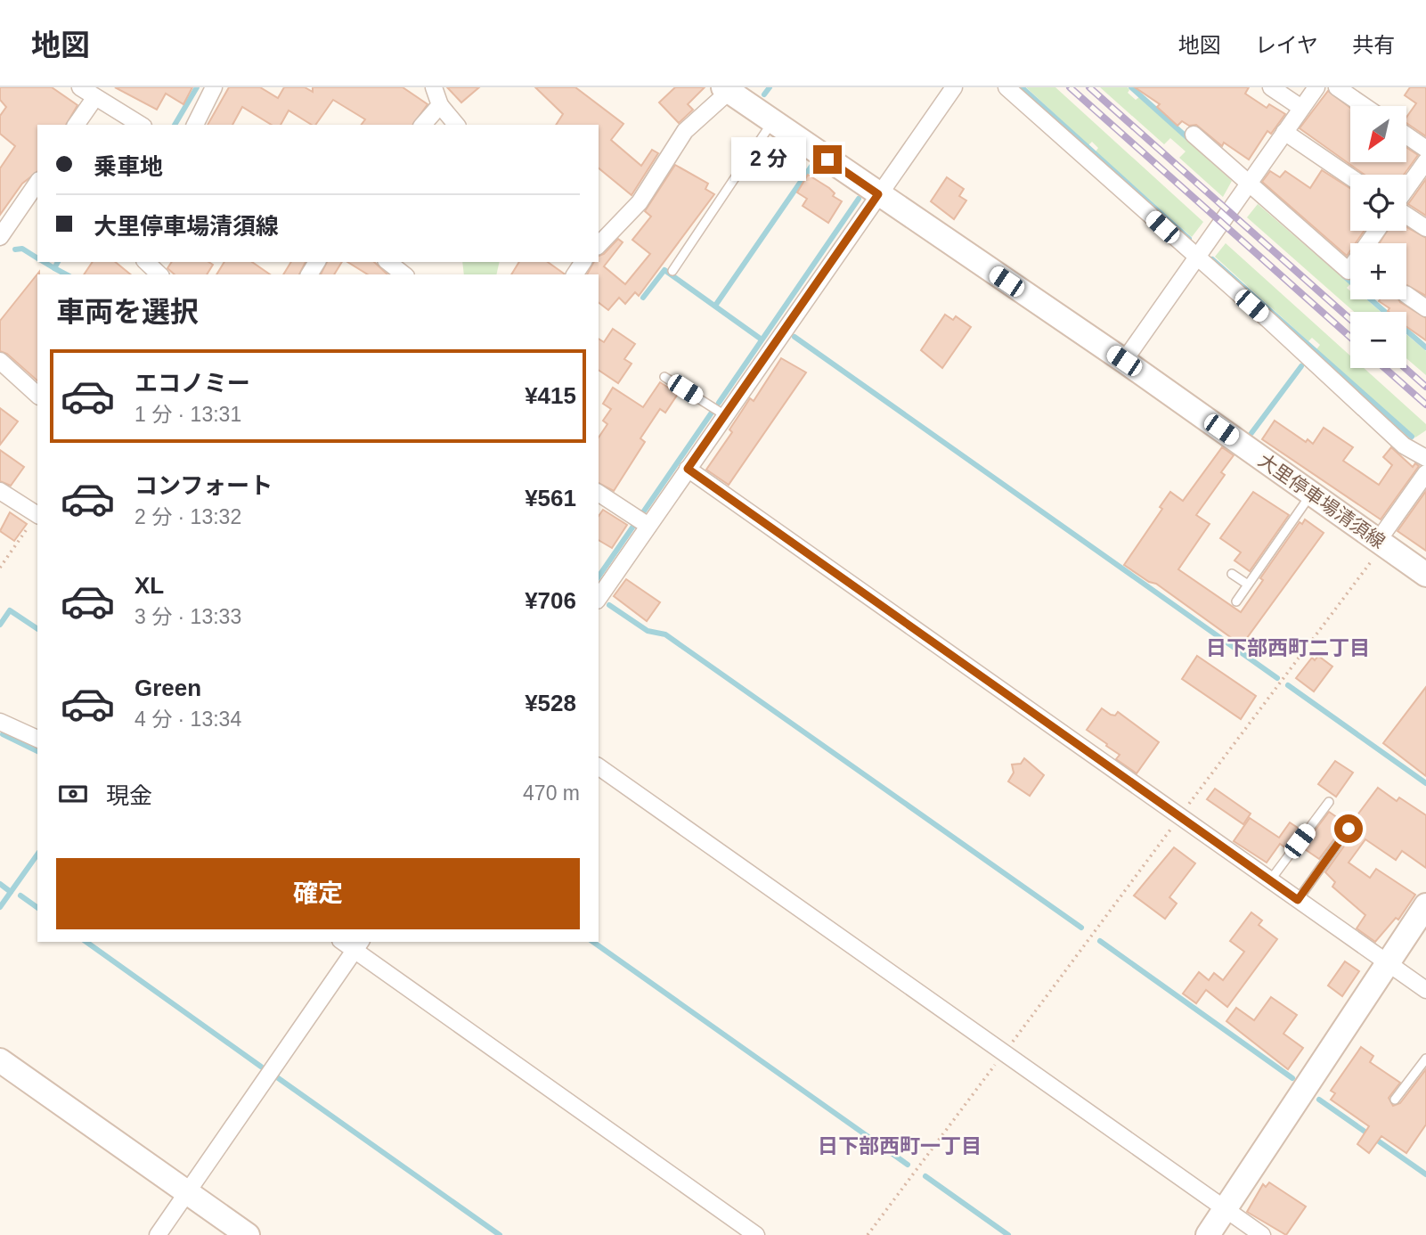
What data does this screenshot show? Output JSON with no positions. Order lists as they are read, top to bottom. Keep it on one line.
{"streets":{"main road":["大里停車場清須線"]},"districts":["日下部西町二丁目","日下部西町一丁目"],"north":"bottom left","page":{"header":"地図","nav":["地図","レイヤ","共有"],"map_buttons":["+","−"],"banner":["乗車地","大里停車場清須線"],"bubble":"2 分","heading":"車両を選択","list":[{"name":"エコノミー","note":"1 分 · 13:31","value":"¥415"},{"name":"コンフォート","note":"2 分 · 13:32","value":"¥561"},{"name":"XL","note":"3 分 · 13:33","value":"¥706"},{"name":"Green","note":"4 分 · 13:34","value":"¥528"}],"pay":["現金","470 m"],"buttons":"確定"}}
